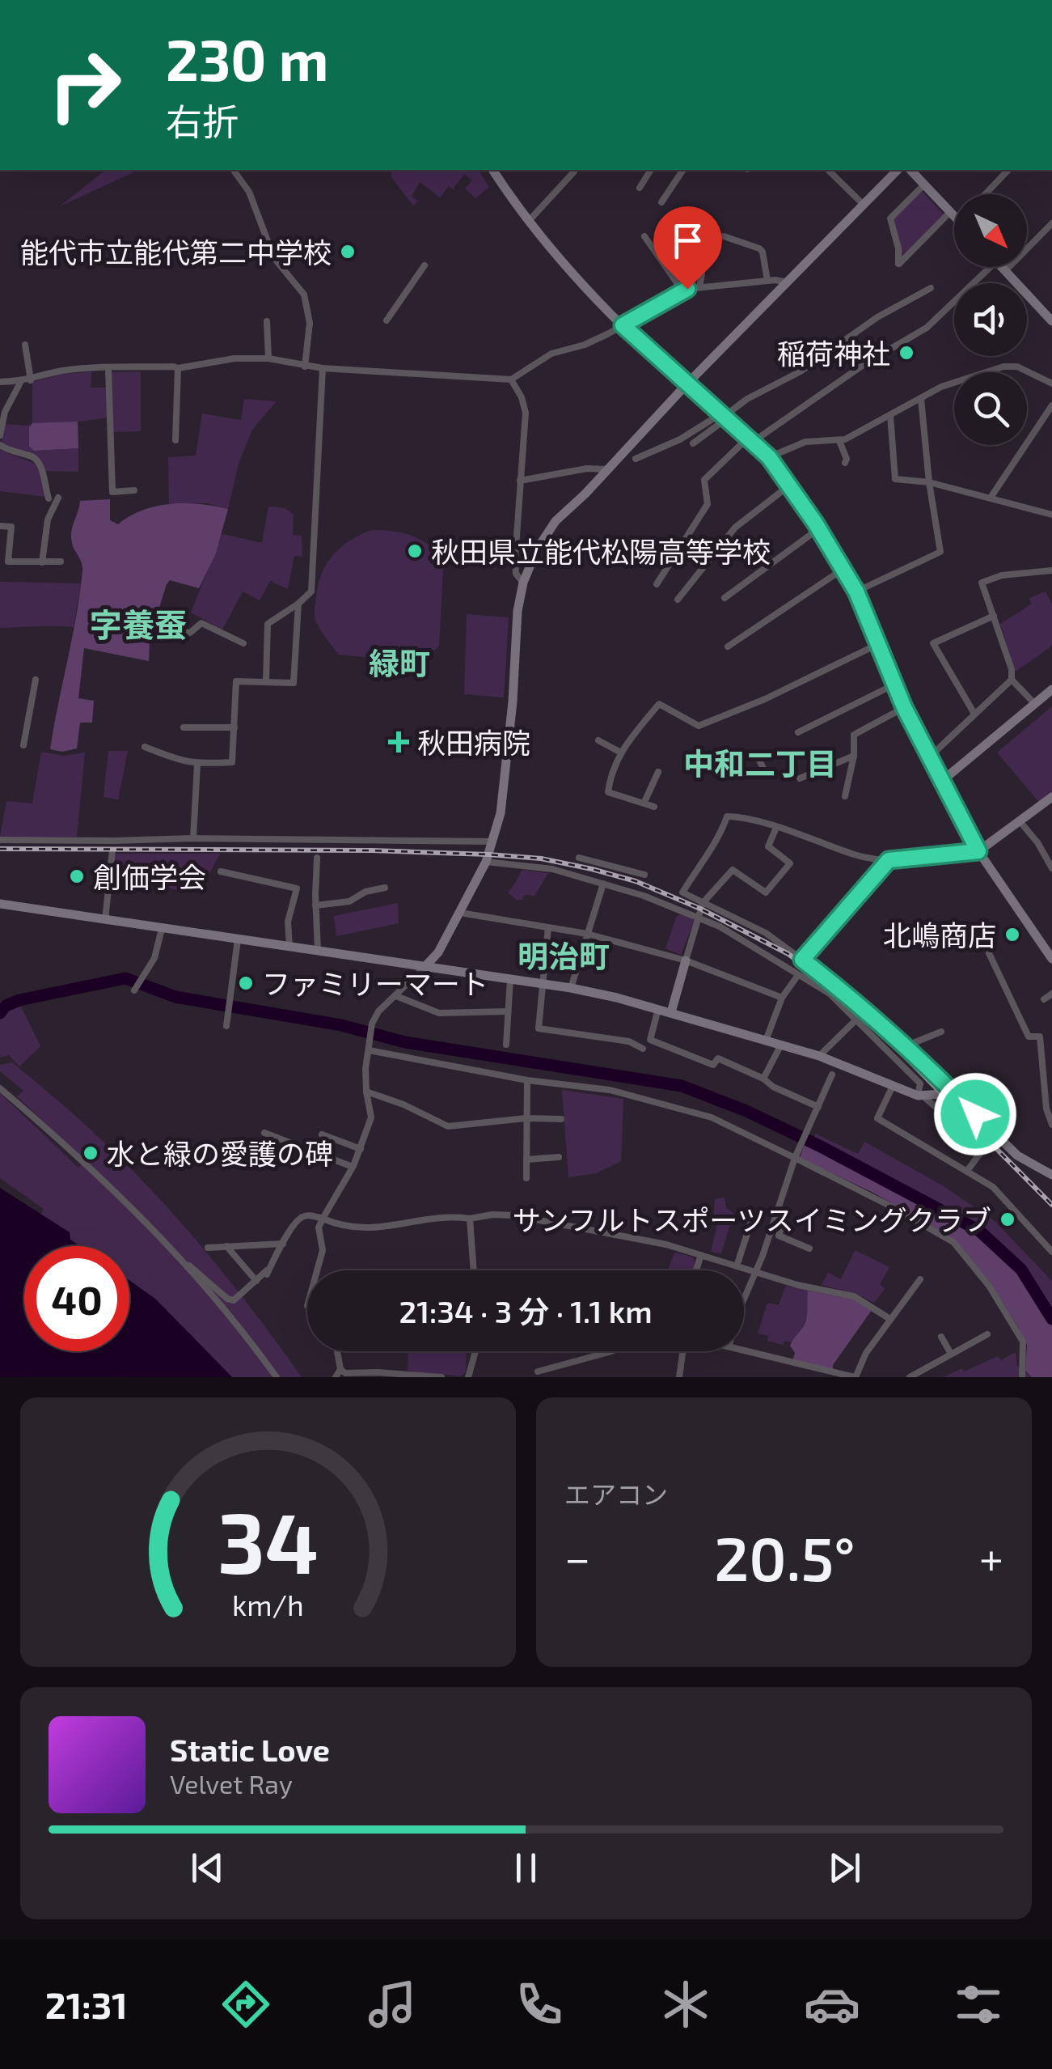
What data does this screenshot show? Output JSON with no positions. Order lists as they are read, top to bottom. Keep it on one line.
{"districts":["字養蚕","緑町","中和二丁目","明治町"],"places":{"other":["能代市立能代第二中学校","稲荷神社","秋田県立能代松陽高等学校","創価学会","北嶋商店","ファミリーマート","水と緑の愛護の碑","サンフルトスポーツスイミングクラブ"],"health":["秋田病院"]},"north":"bottom right","page":{"turn":["230 m","右折"],"limit":"40","trip":"21:34 · 3 分 · 1.1 km","tile":"エアコン","heat":["−","20.5°","+"],"song":["Static Love","Velvet Ray"],"tabs":"21:31","gauge":["34","km/h"]}}
